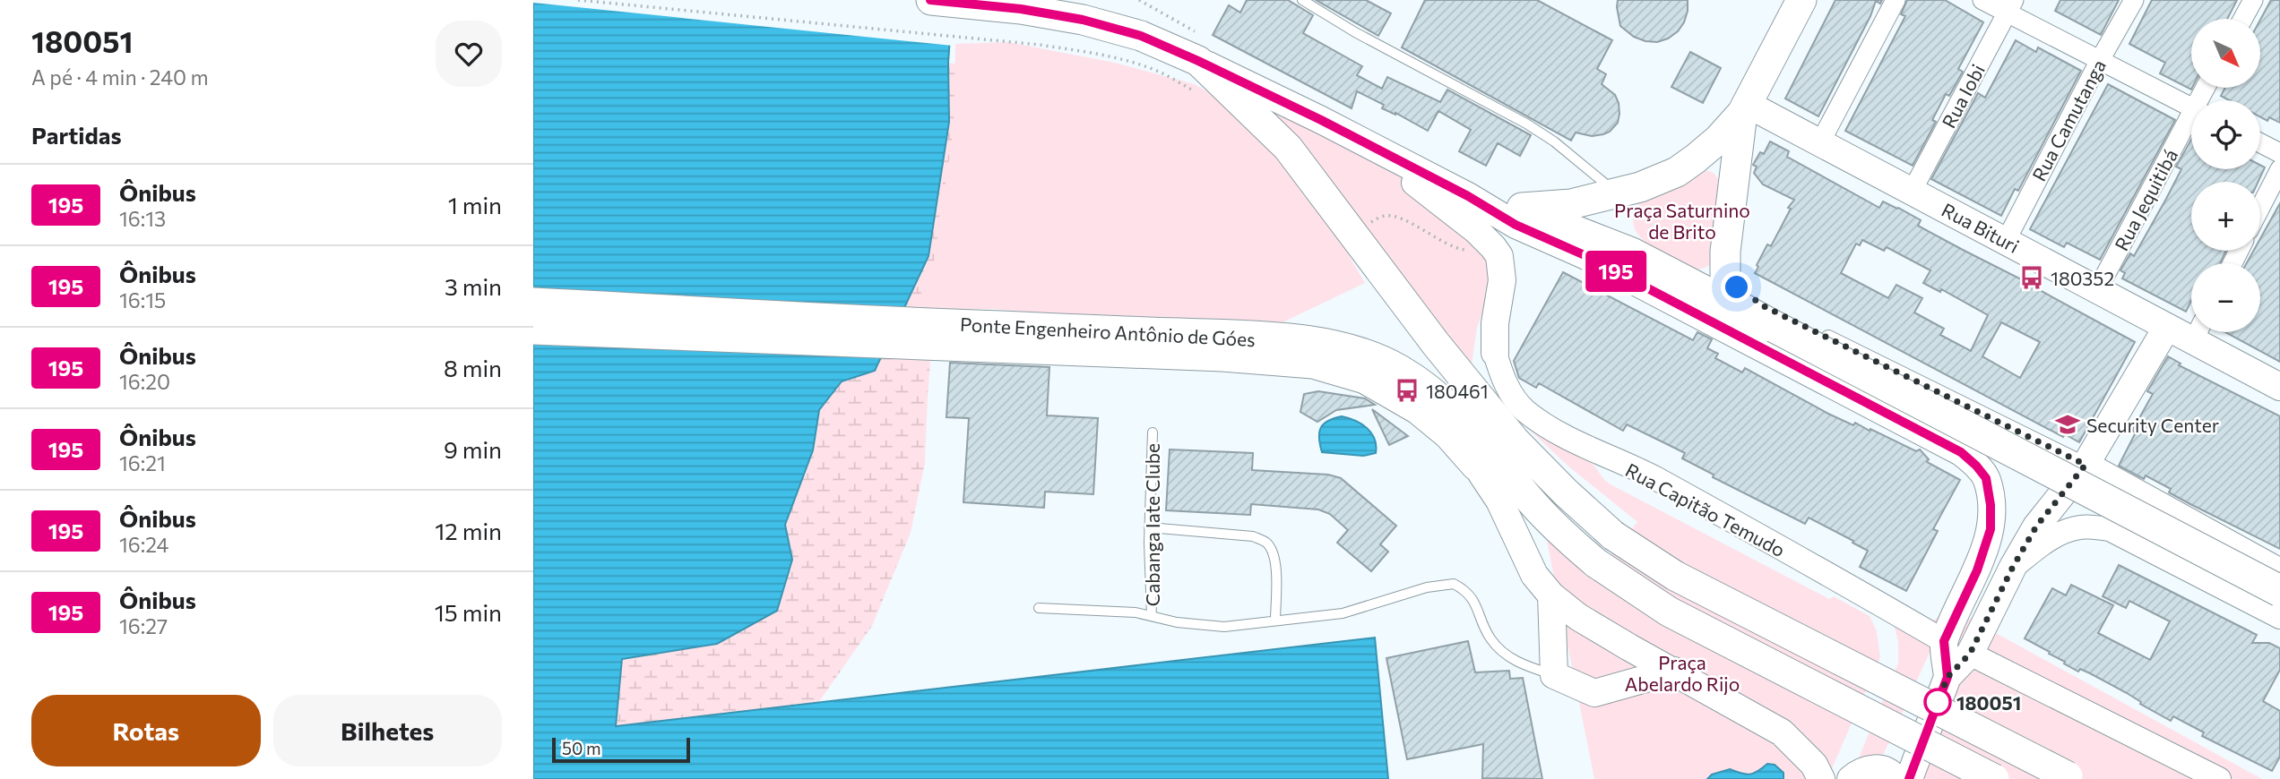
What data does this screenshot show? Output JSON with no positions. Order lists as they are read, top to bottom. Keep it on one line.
{"streets":{"main road":["Rua Bituri","Ponte Engenheiro Antônio de Góes"],"street":["Rua Iobi","Rua Camutanga","Rua Jequitibá","Rua Capitão Temudo"],"lane":["Cabanga Iate Clube"]},"crossings":[["Rua Iobi","Rua Bituri"],["Rua Camutanga","Rua Bituri"],["Rua Jequitibá","Rua Bituri"]],"parks":["Praça Saturnino de Brito","Praça Abelardo Rijo"],"places":{"bus stop":["180352","180461"],"school or university":["Security Center"],"other":["180051"]},"lines":["bus line 195"],"scale_bar":"50 m","north":"bottom right","page":{"heading":[["180051","A pé · 4 min · 240 m"],"Partidas"],"on_map":"195","map_buttons":["+","−"],"list":[{"mark":"195","name":"Ônibus","note":"16:13","value":"1 min"},{"mark":"195","name":"Ônibus","note":"16:15","value":"3 min"},{"mark":"195","name":"Ônibus","note":"16:20","value":"8 min"},{"mark":"195","name":"Ônibus","note":"16:21","value":"9 min"},{"mark":"195","name":"Ônibus","note":"16:24","value":"12 min"},{"mark":"195","name":"Ônibus","note":"16:27","value":"15 min"}],"buttons":["Rotas","Bilhetes"],"scale":"50 m"}}
